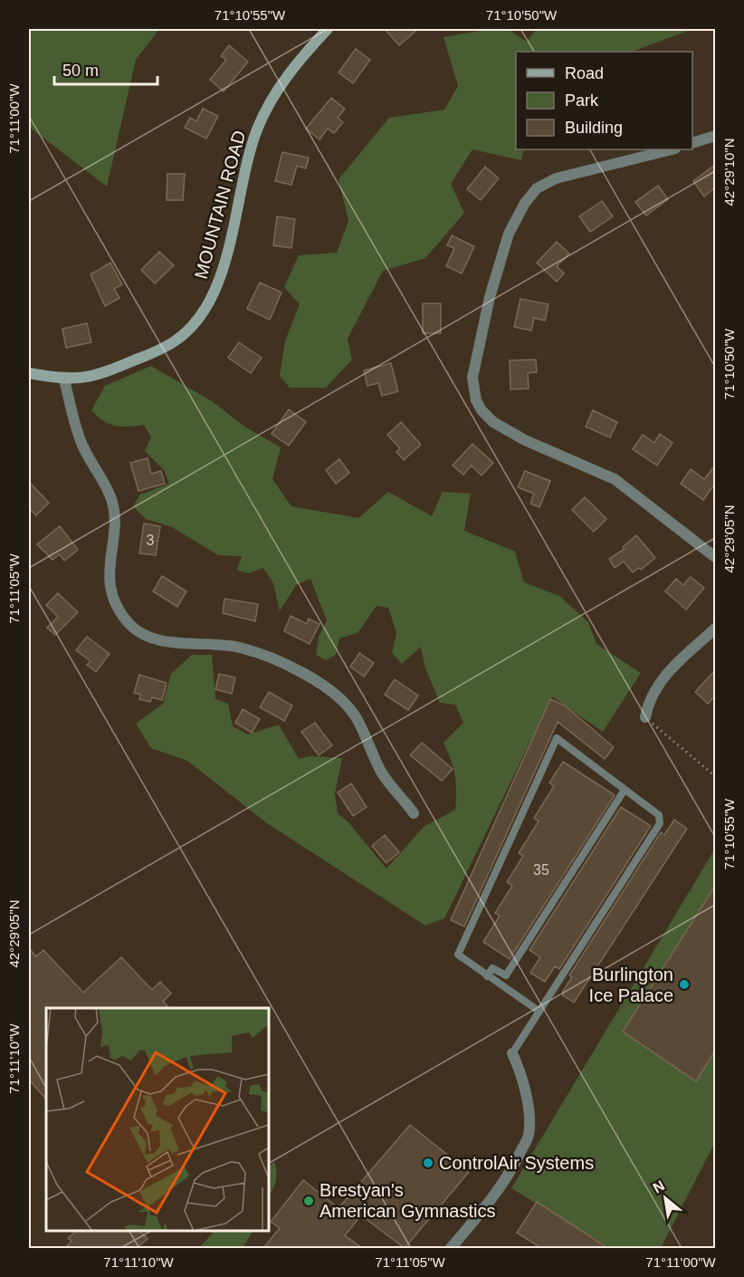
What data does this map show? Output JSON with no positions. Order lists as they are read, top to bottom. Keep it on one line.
{"streets":{"street":["MOUNTAIN ROAD"]},"places":["Burlington Ice Palace","ControlAir Systems","Brestyan's American Gymnastics"],"house_numbers":["3","35"],"legend":["Road","Park","Building"],"scale_bar":"50 m","north":"top left","coordinates":["71°10'55\"W","71°10'50\"W","71°11'00\"W","42°29'10\"N","42°29'05\"N","71°11'05\"W","71°11'10\"W"]}
